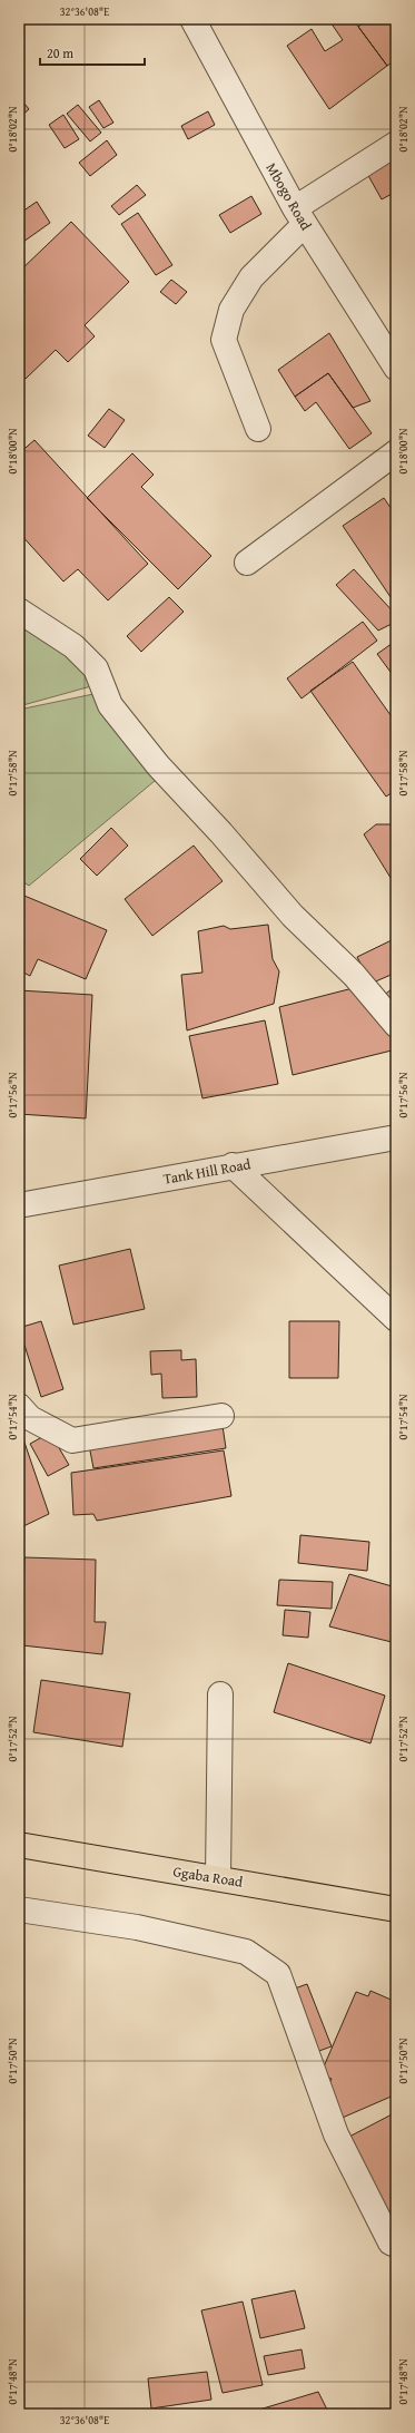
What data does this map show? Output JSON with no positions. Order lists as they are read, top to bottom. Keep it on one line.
{"streets":{"main road":["Ggaba Road"],"street":["Mbogo Road","Tank Hill Road"]},"scale_bar":"20 m","coordinates":["32°36'08\"E","0°18'02\"N","0°18'00\"N","0°17'58\"N","0°17'56\"N","0°17'54\"N","0°17'52\"N","0°17'50\"N","0°17'48\"N"]}
